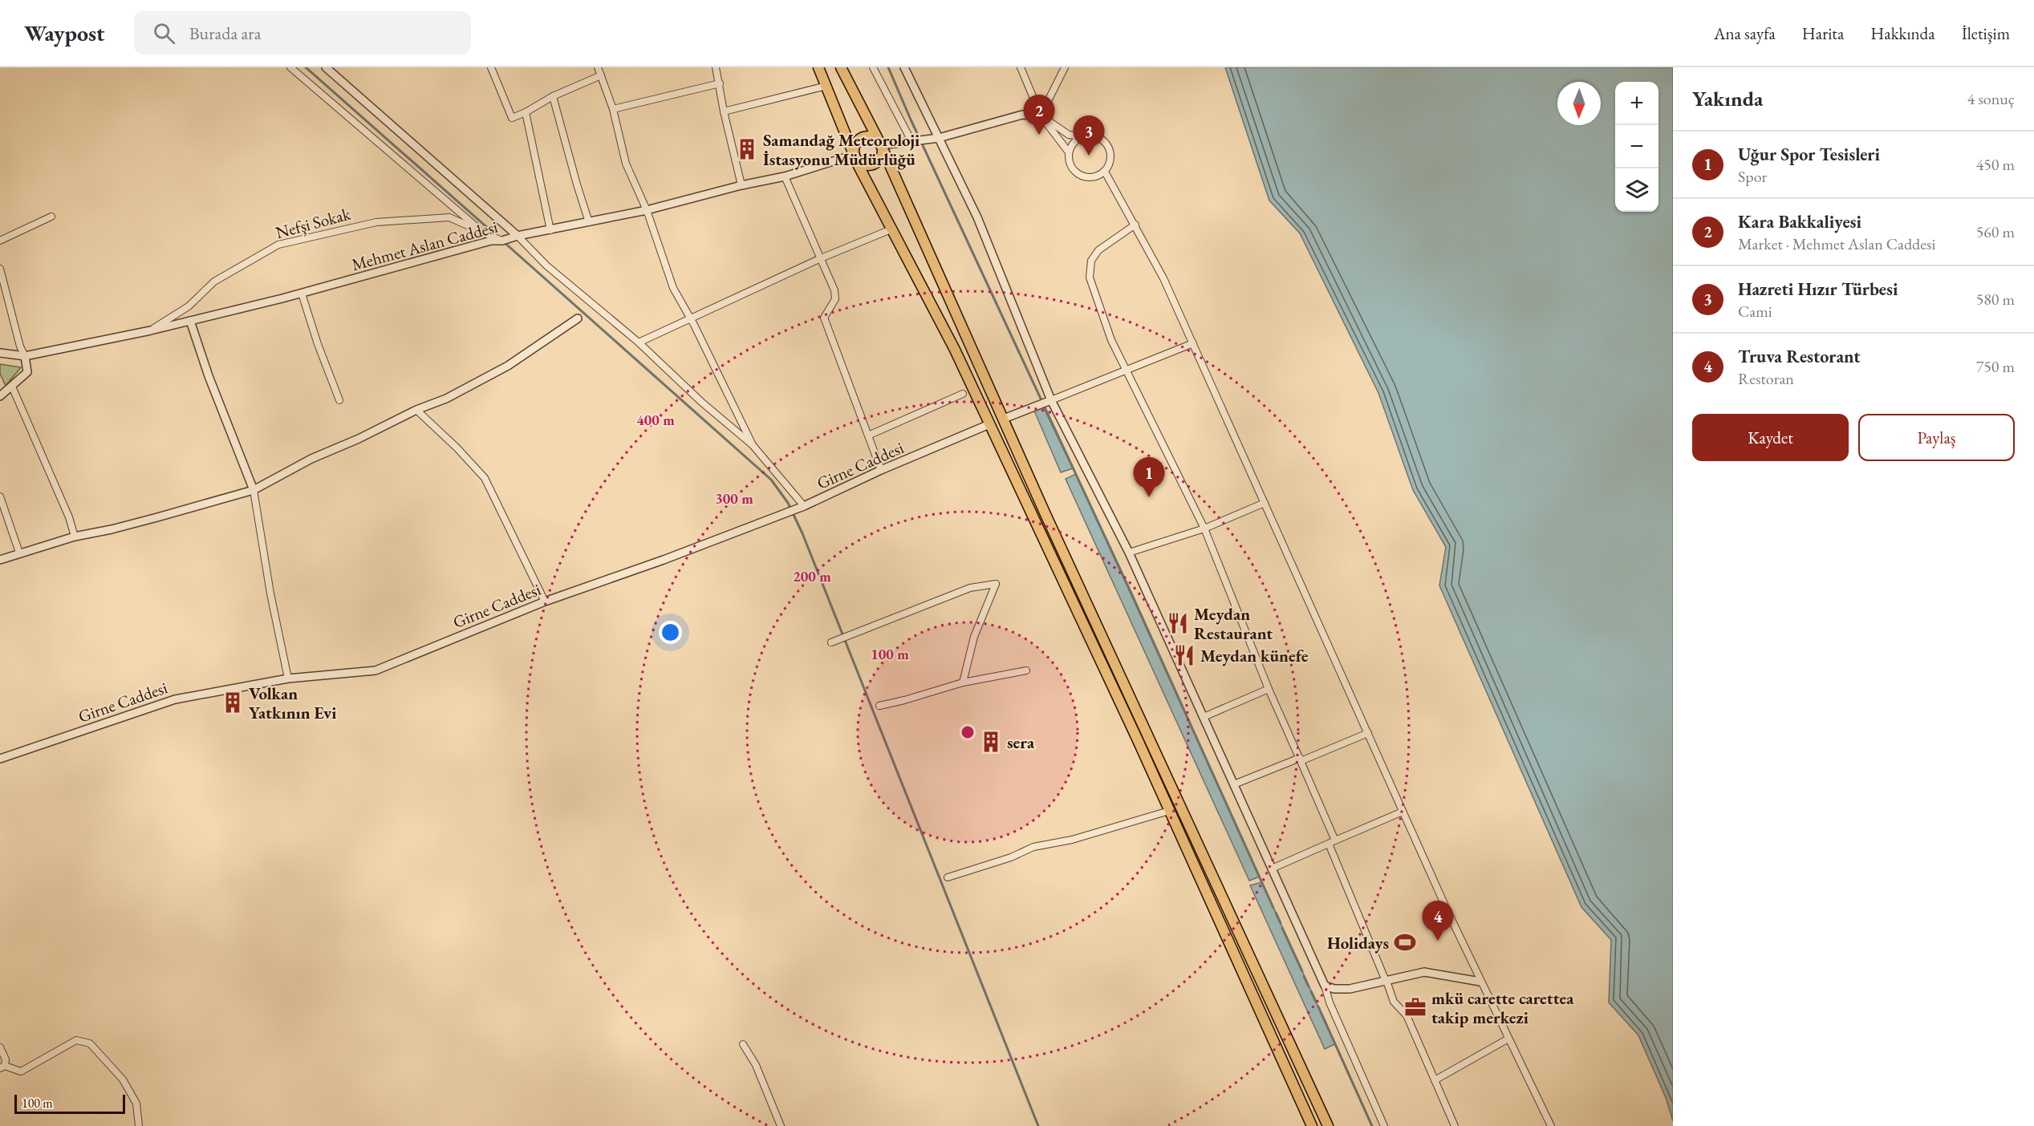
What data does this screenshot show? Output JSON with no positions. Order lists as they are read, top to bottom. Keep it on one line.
{"streets":{"street":["Nefşi Sokak","Mehmet Aslan Caddesi","Girne Caddesi"]},"crossings":[["Nefşi Sokak","Mehmet Aslan Caddesi"]],"places":{"building":["Samandağ Meteoroloji İstasyonu Müdürlüğü","Volkan Yatkının Evi","sera"],"restaurant":["Meydan Restaurant","Meydan künefe"],"sports":["Holidays"],"office":["mkü carette carettea takip merkezi"]},"scale_bar":"100 m","north":"bottom","page":{"header":"Waypost","search":"Burada ara","nav":["Ana sayfa","Harita","Hakkında","İletişim"],"heading":["Yakında","4 sonuç"],"map_buttons":["+","−"],"pins":["2","3","1","4"],"list":[{"mark":"1","name":"Uğur Spor Tesisleri","note":"Spor","value":"450 m"},{"mark":"2","name":"Kara Bakkaliyesi","note":"Market · Mehmet Aslan Caddesi","value":"560 m"},{"mark":"3","name":"Hazreti Hızır Türbesi","note":"Cami","value":"580 m"},{"mark":"4","name":"Truva Restorant","note":"Restoran","value":"750 m"}],"buttons":["Kaydet","Paylaş"],"scale":"100 m"},"rings":["400 m","300 m","200 m","100 m"]}
